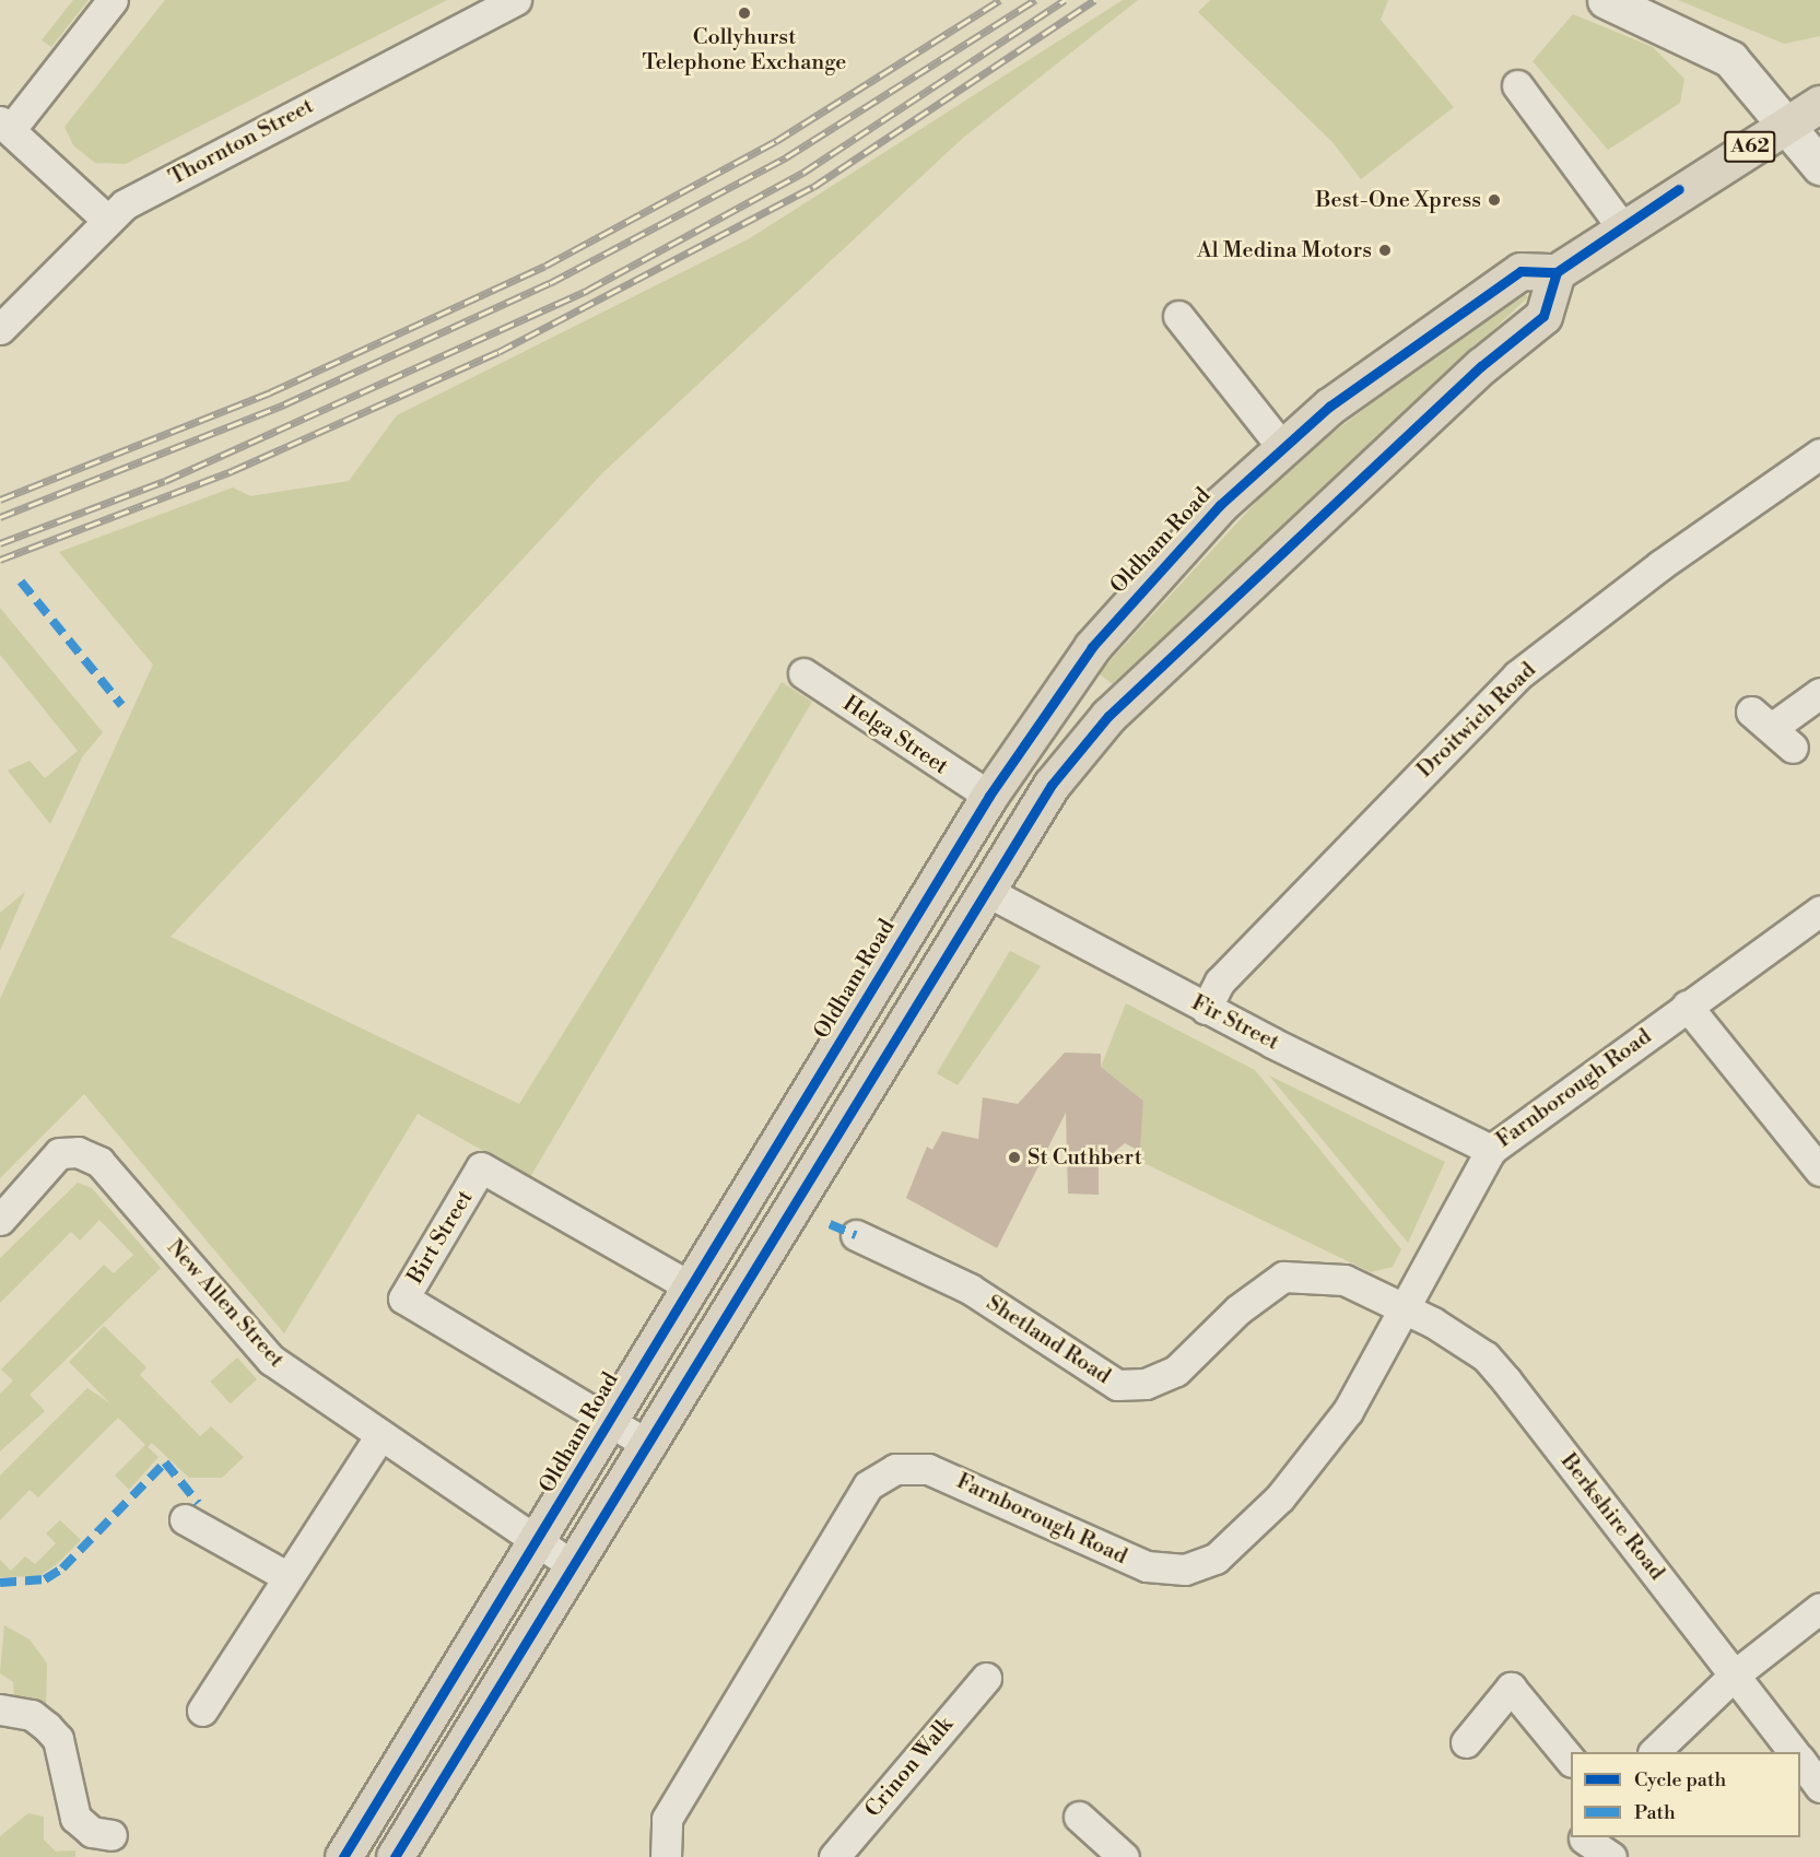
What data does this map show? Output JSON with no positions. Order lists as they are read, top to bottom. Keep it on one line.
{"streets":{"highway":["A62","Oldham Road"],"street":["Thornton Street","Droitwich Road","Helga Street","Fir Street","Farnborough Road","Birt Street","New Allen Street","Shetland Road","Berkshire Road","Crinon Walk"]},"crossings":[["A62","Oldham Road"],["Oldham Road","Helga Street"],["Oldham Road","Birt Street"],["Oldham Road","New Allen Street"],["Droitwich Road","Fir Street"],["Fir Street","Farnborough Road"],["Farnborough Road","Shetland Road"],["Farnborough Road","Berkshire Road"],["Shetland Road","Berkshire Road"]],"places":["Collyhurst Telephone Exchange","Best-One Xpress","Al Medina Motors","St Cuthbert"],"legend":["Cycle path","Path"]}
